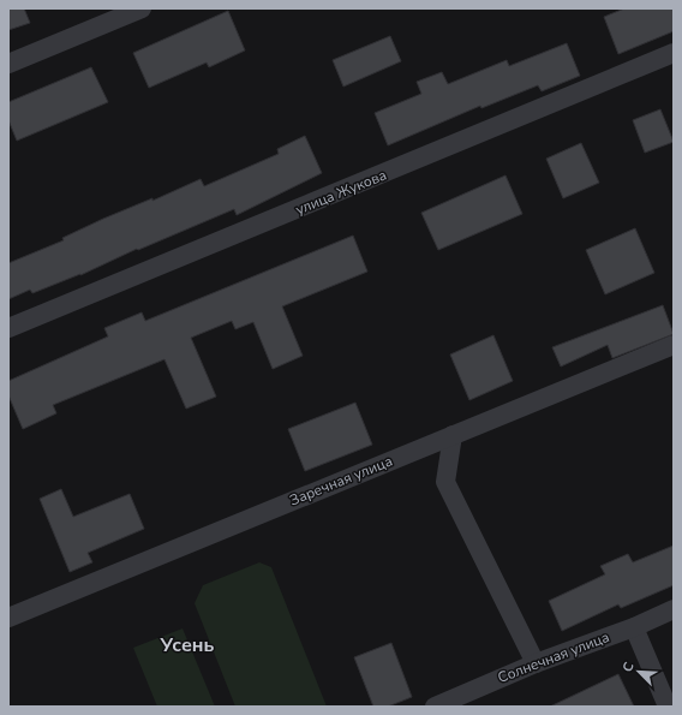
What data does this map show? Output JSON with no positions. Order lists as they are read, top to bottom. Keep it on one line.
{"streets":{"street":["улица Жукова","Заречная улица","Солнечная улица"]},"districts":["Усень"],"north":"top left"}
